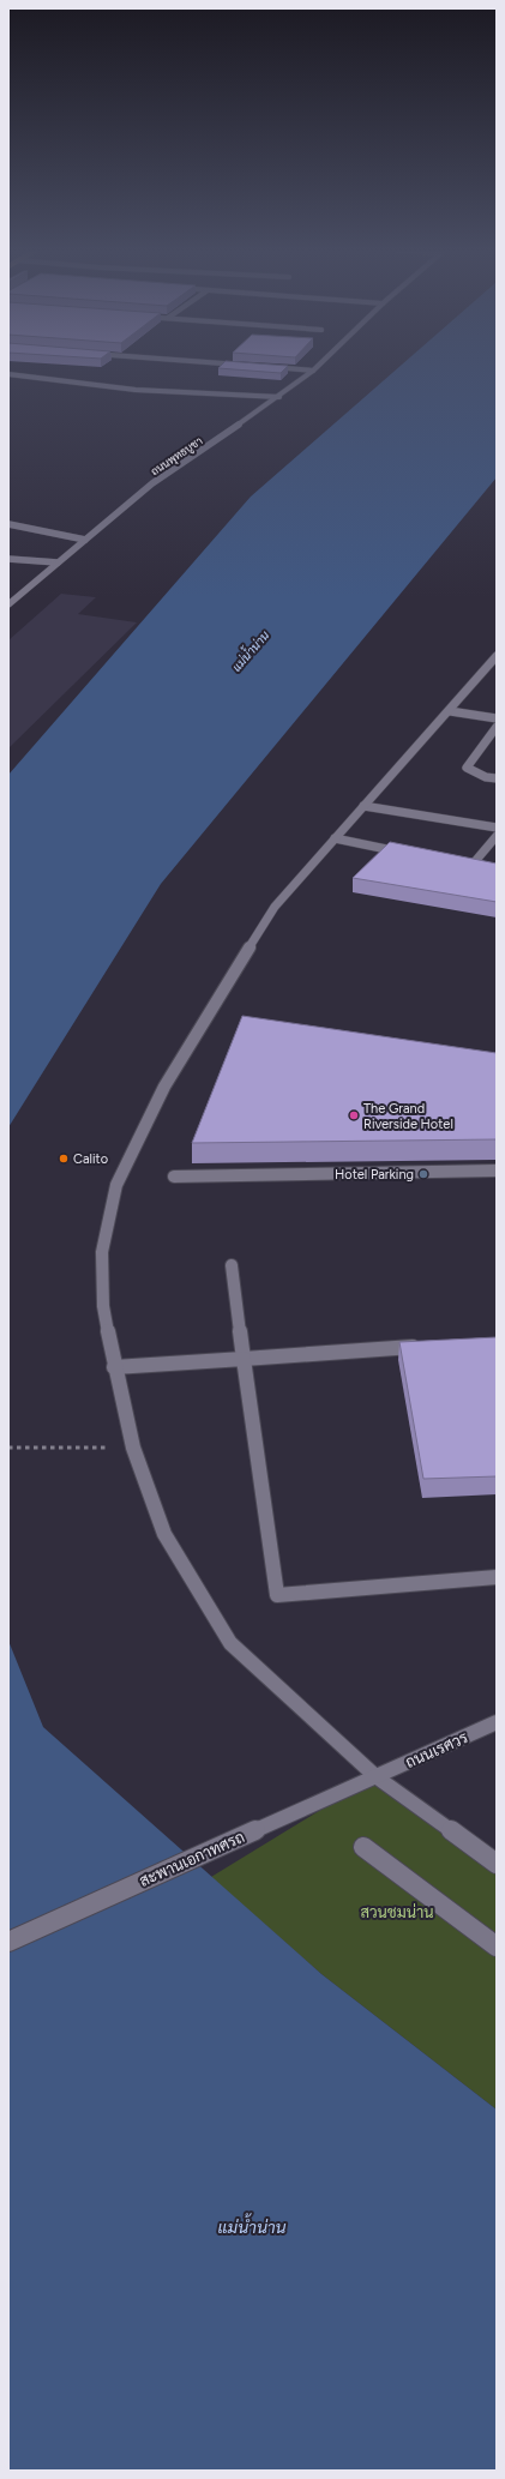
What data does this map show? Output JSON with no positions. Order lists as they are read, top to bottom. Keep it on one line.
{"streets":{"street":["ถนนพุทธบูชา","ถนนเรศวร","สะพานเอกาทศรถ"]},"crossings":[["ถนนเรศวร","สะพานเอกาทศรถ"]],"water":["แม่น้ำน่าน"],"parks":["สวนชมน่าน"],"places":["The Grand Riverside Hotel","Calito","Hotel Parking"]}
